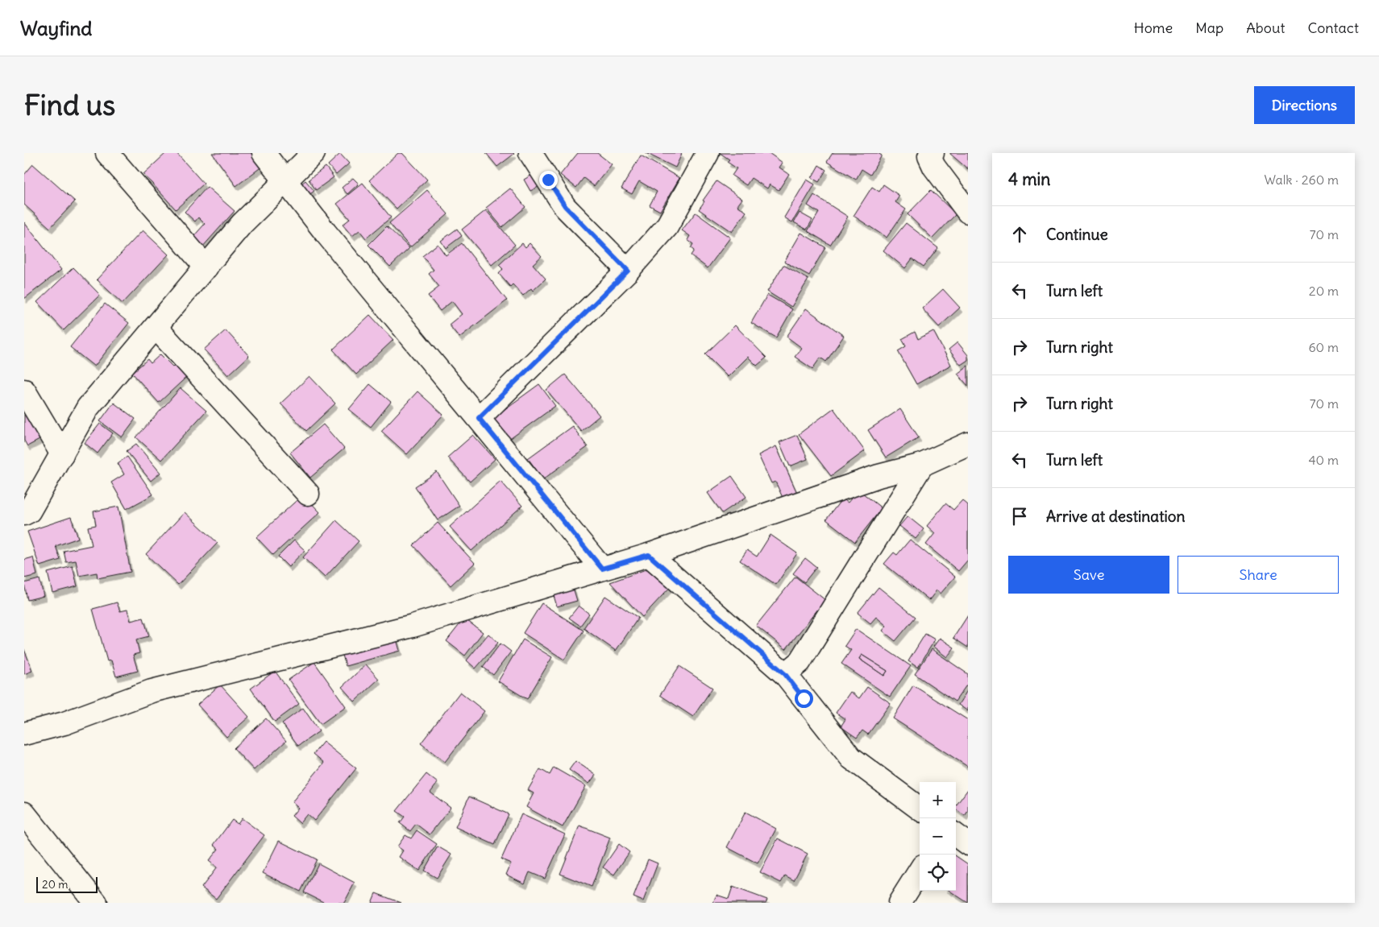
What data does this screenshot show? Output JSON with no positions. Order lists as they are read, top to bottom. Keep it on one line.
{"scale_bar":"20 m","page":{"header":"Wayfind","nav":["Home","Map","About","Contact"],"buttons":["Directions",["Save","Share"]],"title":"Find us","heading":["4 min","Walk · 260 m"],"list":[["Continue","70 m"],["Turn left","20 m"],["Turn right","60 m"],["Turn right","70 m"],["Turn left","40 m"],"Arrive at destination"],"map_buttons":["+","−"],"scale":"20 m"}}
